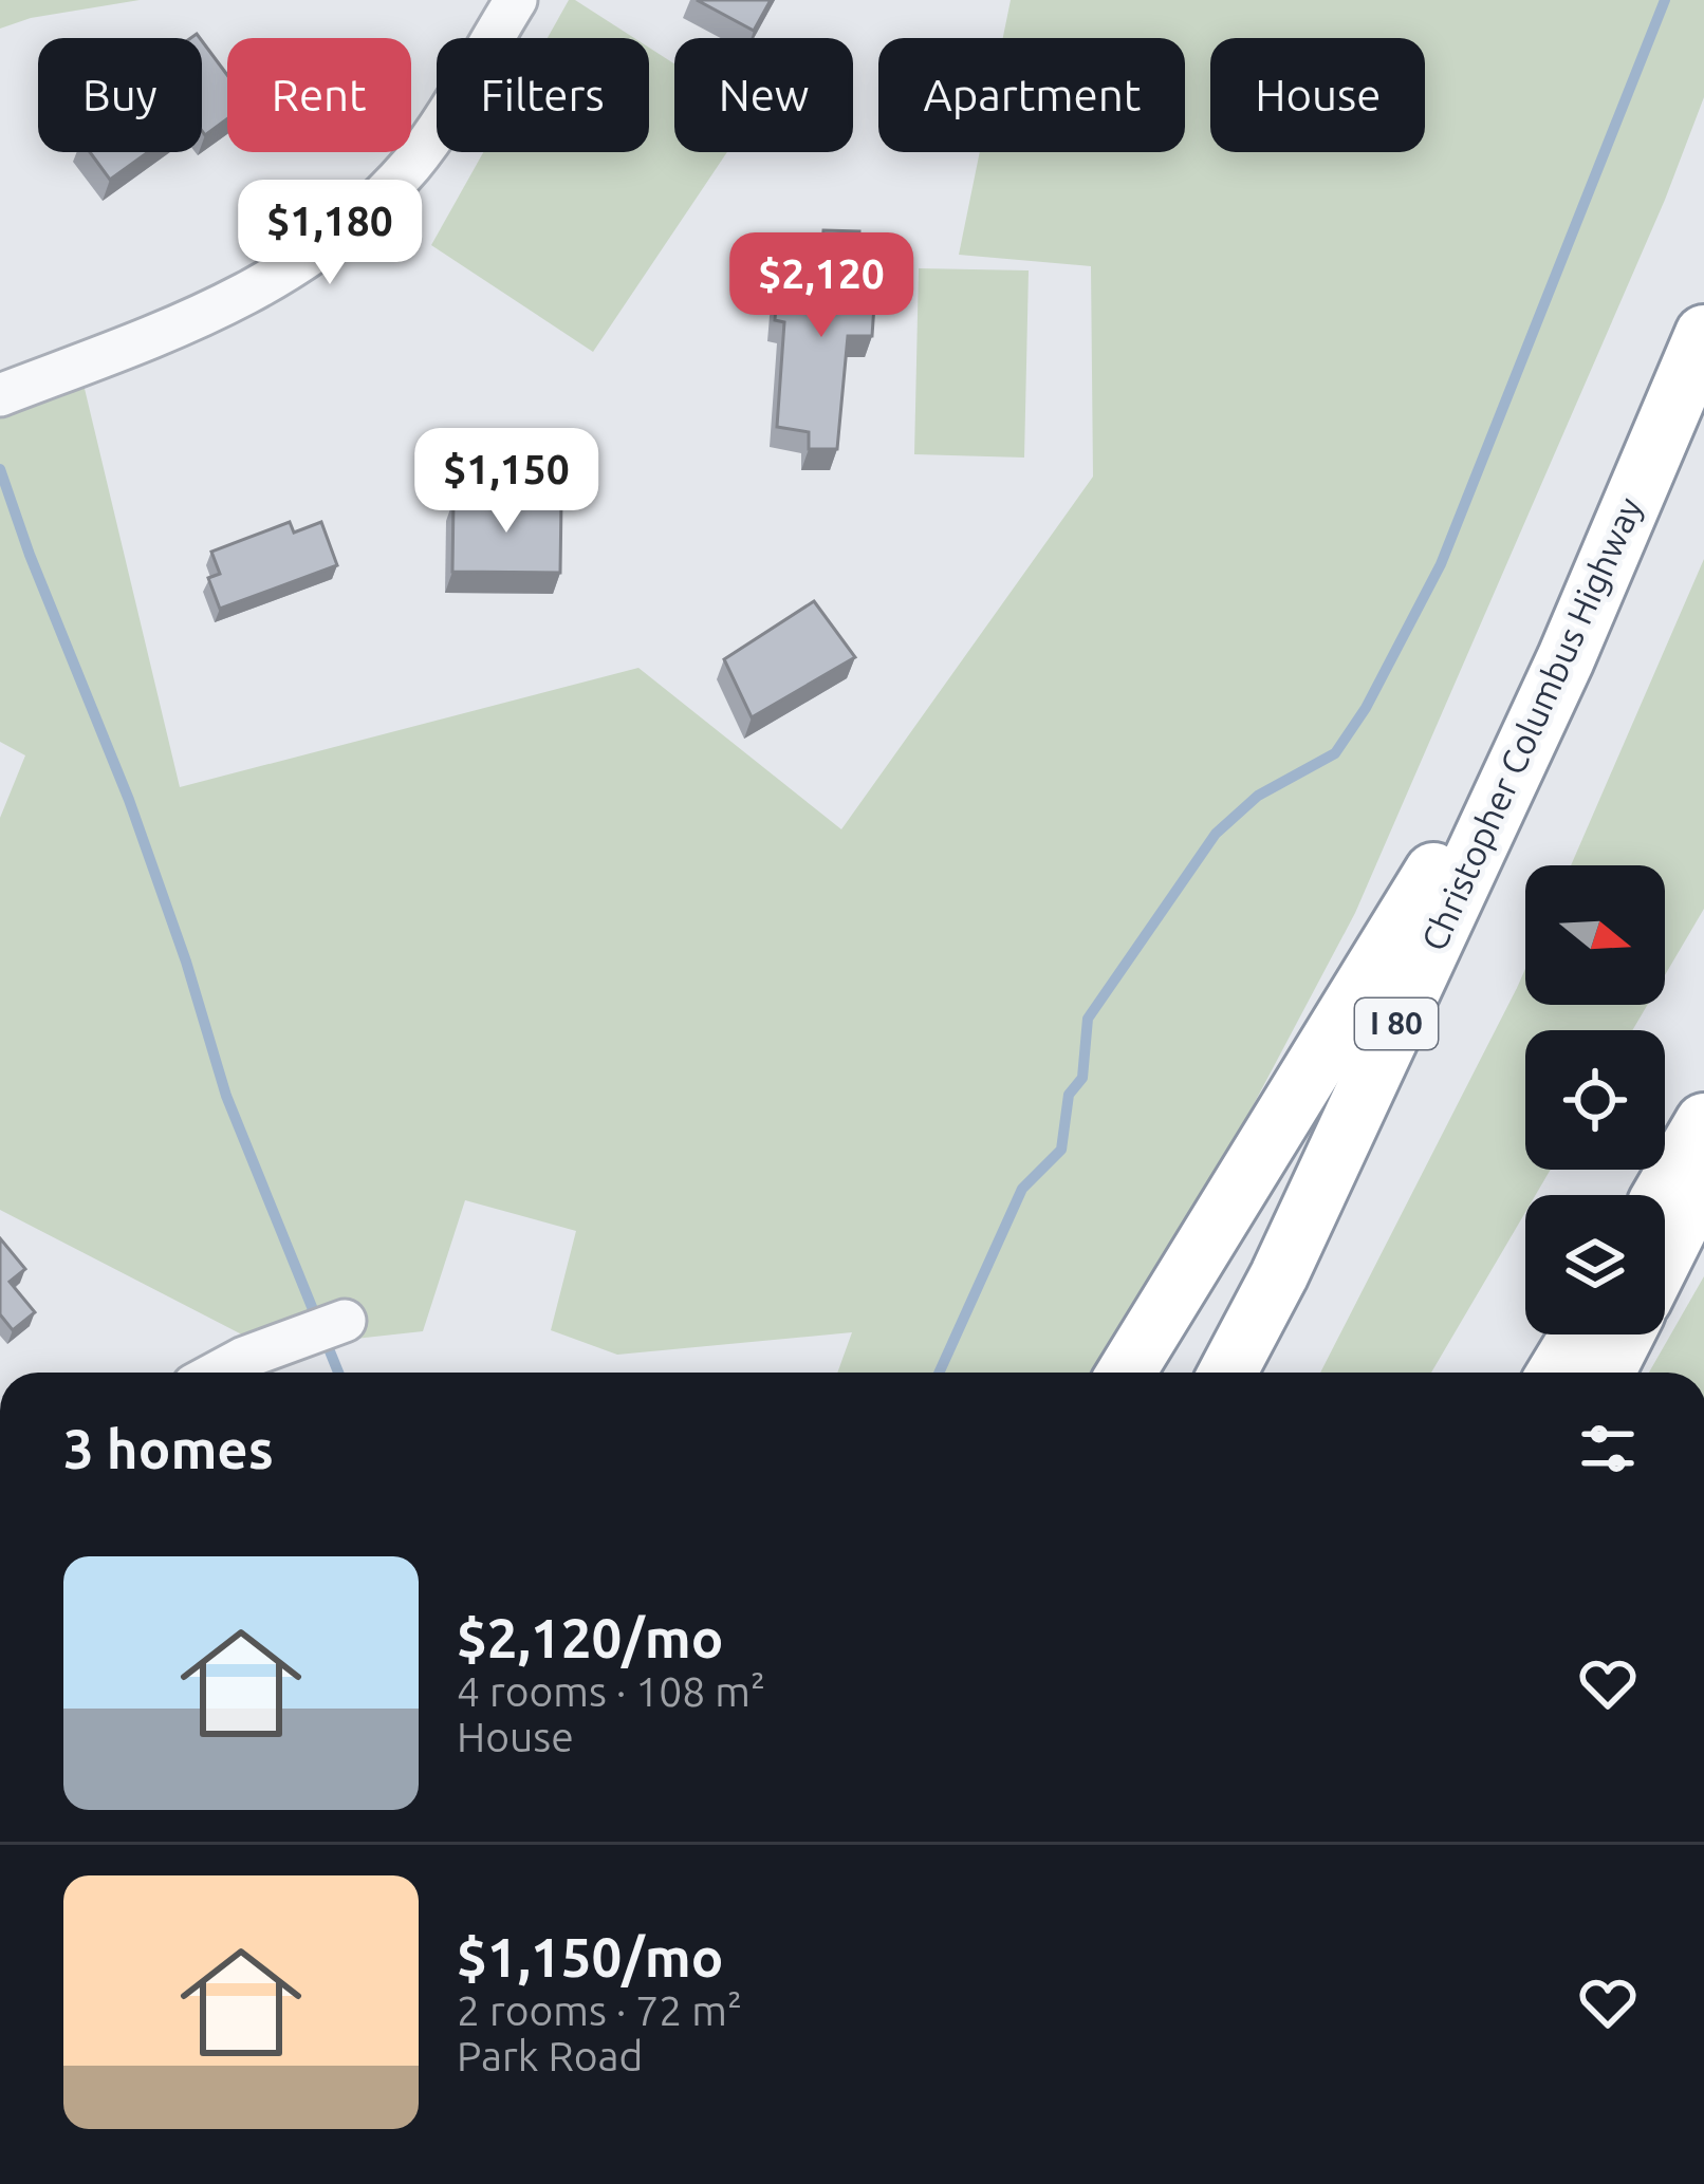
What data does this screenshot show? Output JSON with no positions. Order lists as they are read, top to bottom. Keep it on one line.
{"streets":{"highway":["Christopher Columbus Highway","I 80"]},"north":"right","page":{"chip":["Buy","Rent","Filters","New","Apartment","House"],"price":["$1,180","$2,120","$1,150"],"heading":"3 homes","list":[{"name":"$2,120/mo","note":"4 rooms · 108 m² · House"},{"name":"$1,150/mo","note":"2 rooms · 72 m² · Park Road"}]}}
